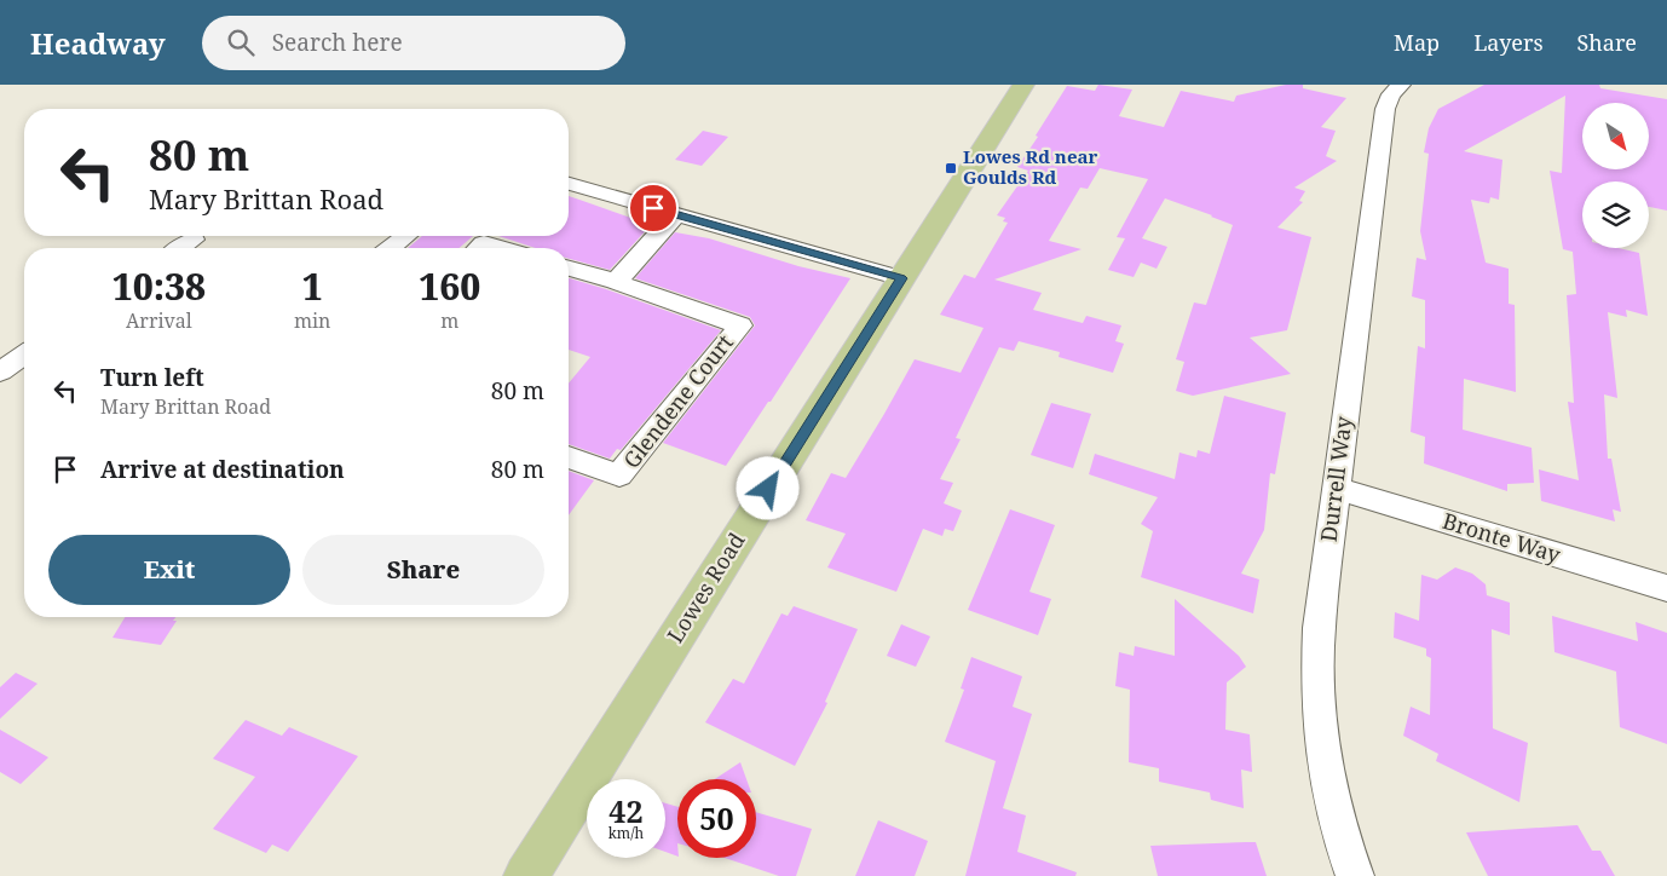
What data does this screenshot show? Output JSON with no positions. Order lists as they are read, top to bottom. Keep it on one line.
{"streets":{"main road":["Lowes Road"],"street":["Glendene Court","Durrell Way","Bronte Way"]},"crossings":[["Durrell Way","Bronte Way"]],"places":{"transit":["Lowes Rd near Goulds Rd"]},"north":"bottom right","page":{"header":"Headway","search":"Search here","nav":["Map","Layers","Share"],"turn":["80 m","Mary Brittan Road"],"eta":["10:38","Arrival","1","min","160","m"],"list":[{"name":"Turn left","note":"Mary Brittan Road","value":"80 m"},{"name":"Arrive at destination","value":"80 m"}],"buttons":["Exit","Share"],"speed":"42 km/h","limit":"50"}}
